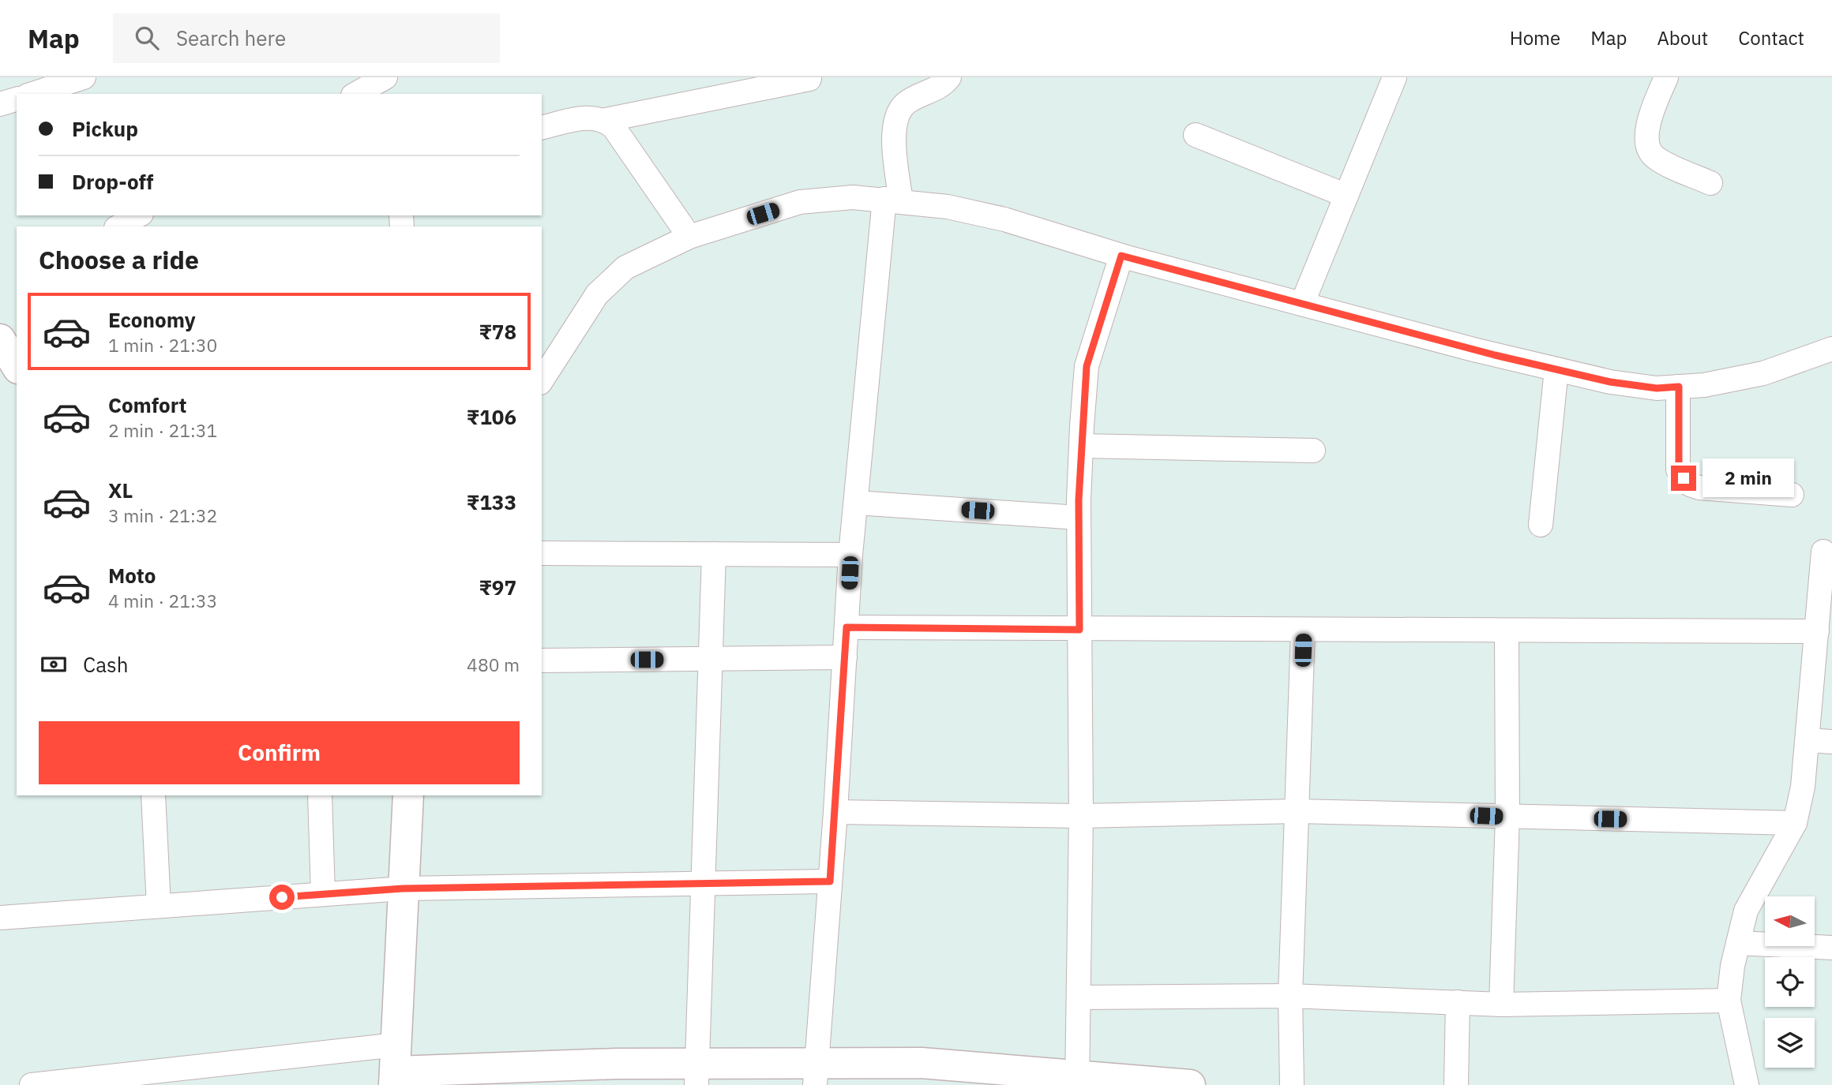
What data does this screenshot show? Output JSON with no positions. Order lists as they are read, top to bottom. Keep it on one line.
{"north":"left","page":{"header":"Map","search":"Search here","nav":["Home","Map","About","Contact"],"banner":["Pickup","Drop-off"],"heading":"Choose a ride","list":[{"name":"Economy","note":"1 min · 21:30","value":"₹78"},{"name":"Comfort","note":"2 min · 21:31","value":"₹106"},{"name":"XL","note":"3 min · 21:32","value":"₹133"},{"name":"Moto","note":"4 min · 21:33","value":"₹97"}],"bubble":"2 min","pay":["Cash","480 m"],"buttons":"Confirm"}}
